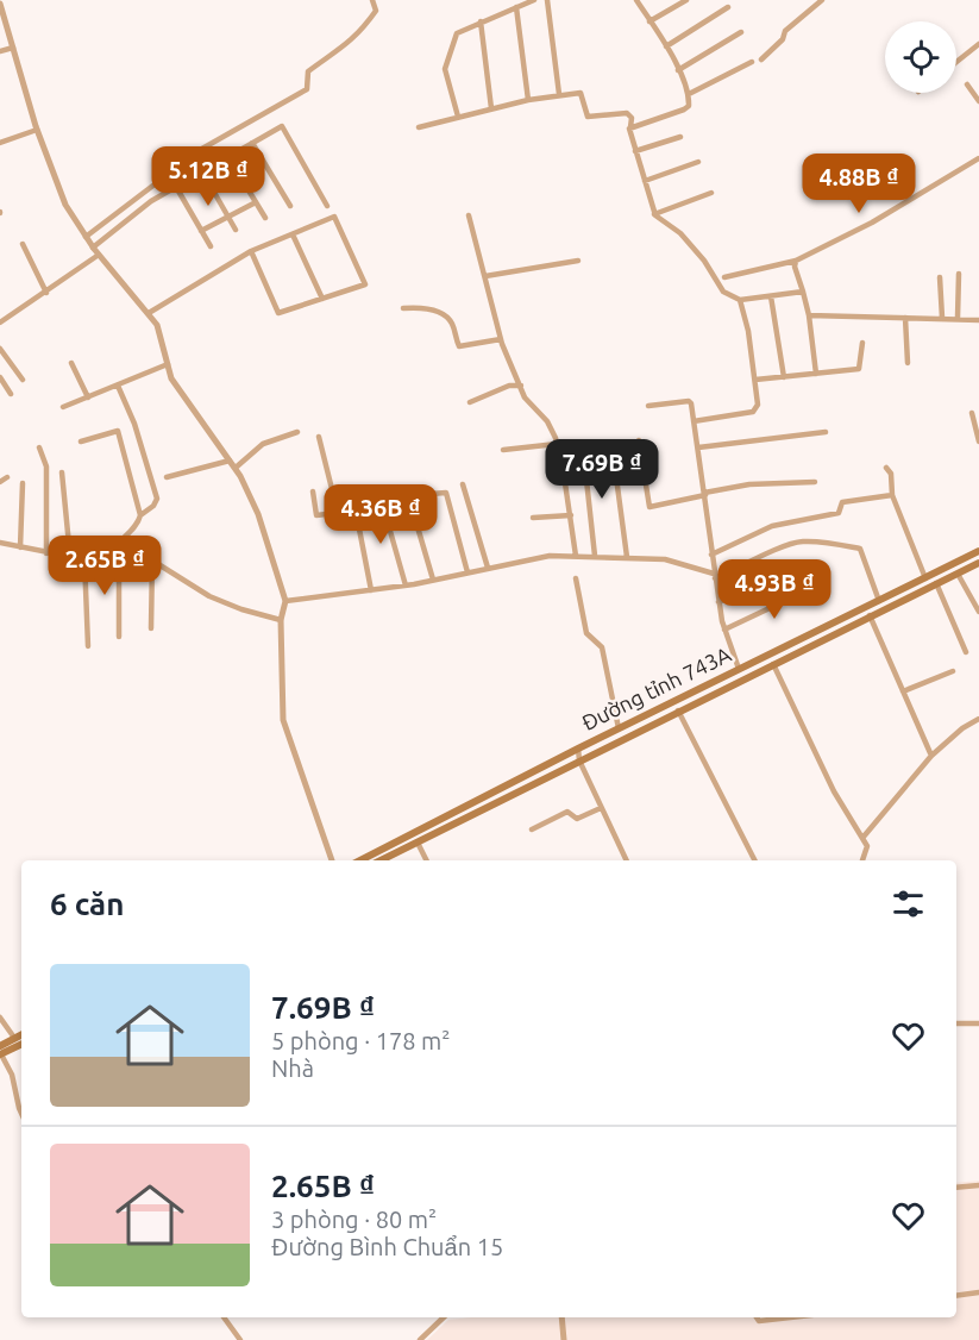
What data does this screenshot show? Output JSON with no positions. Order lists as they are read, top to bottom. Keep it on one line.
{"streets":{"main road":["Đường tỉnh 743A"]},"page":{"price":["5.12B ₫","4.88B ₫","7.69B ₫","4.36B ₫","2.65B ₫","4.93B ₫"],"heading":"6 căn","list":[{"name":"7.69B ₫","note":"5 phòng · 178 m² · Nhà"},{"name":"2.65B ₫","note":"3 phòng · 80 m² · Đường Bình Chuẩn 15"}]}}
